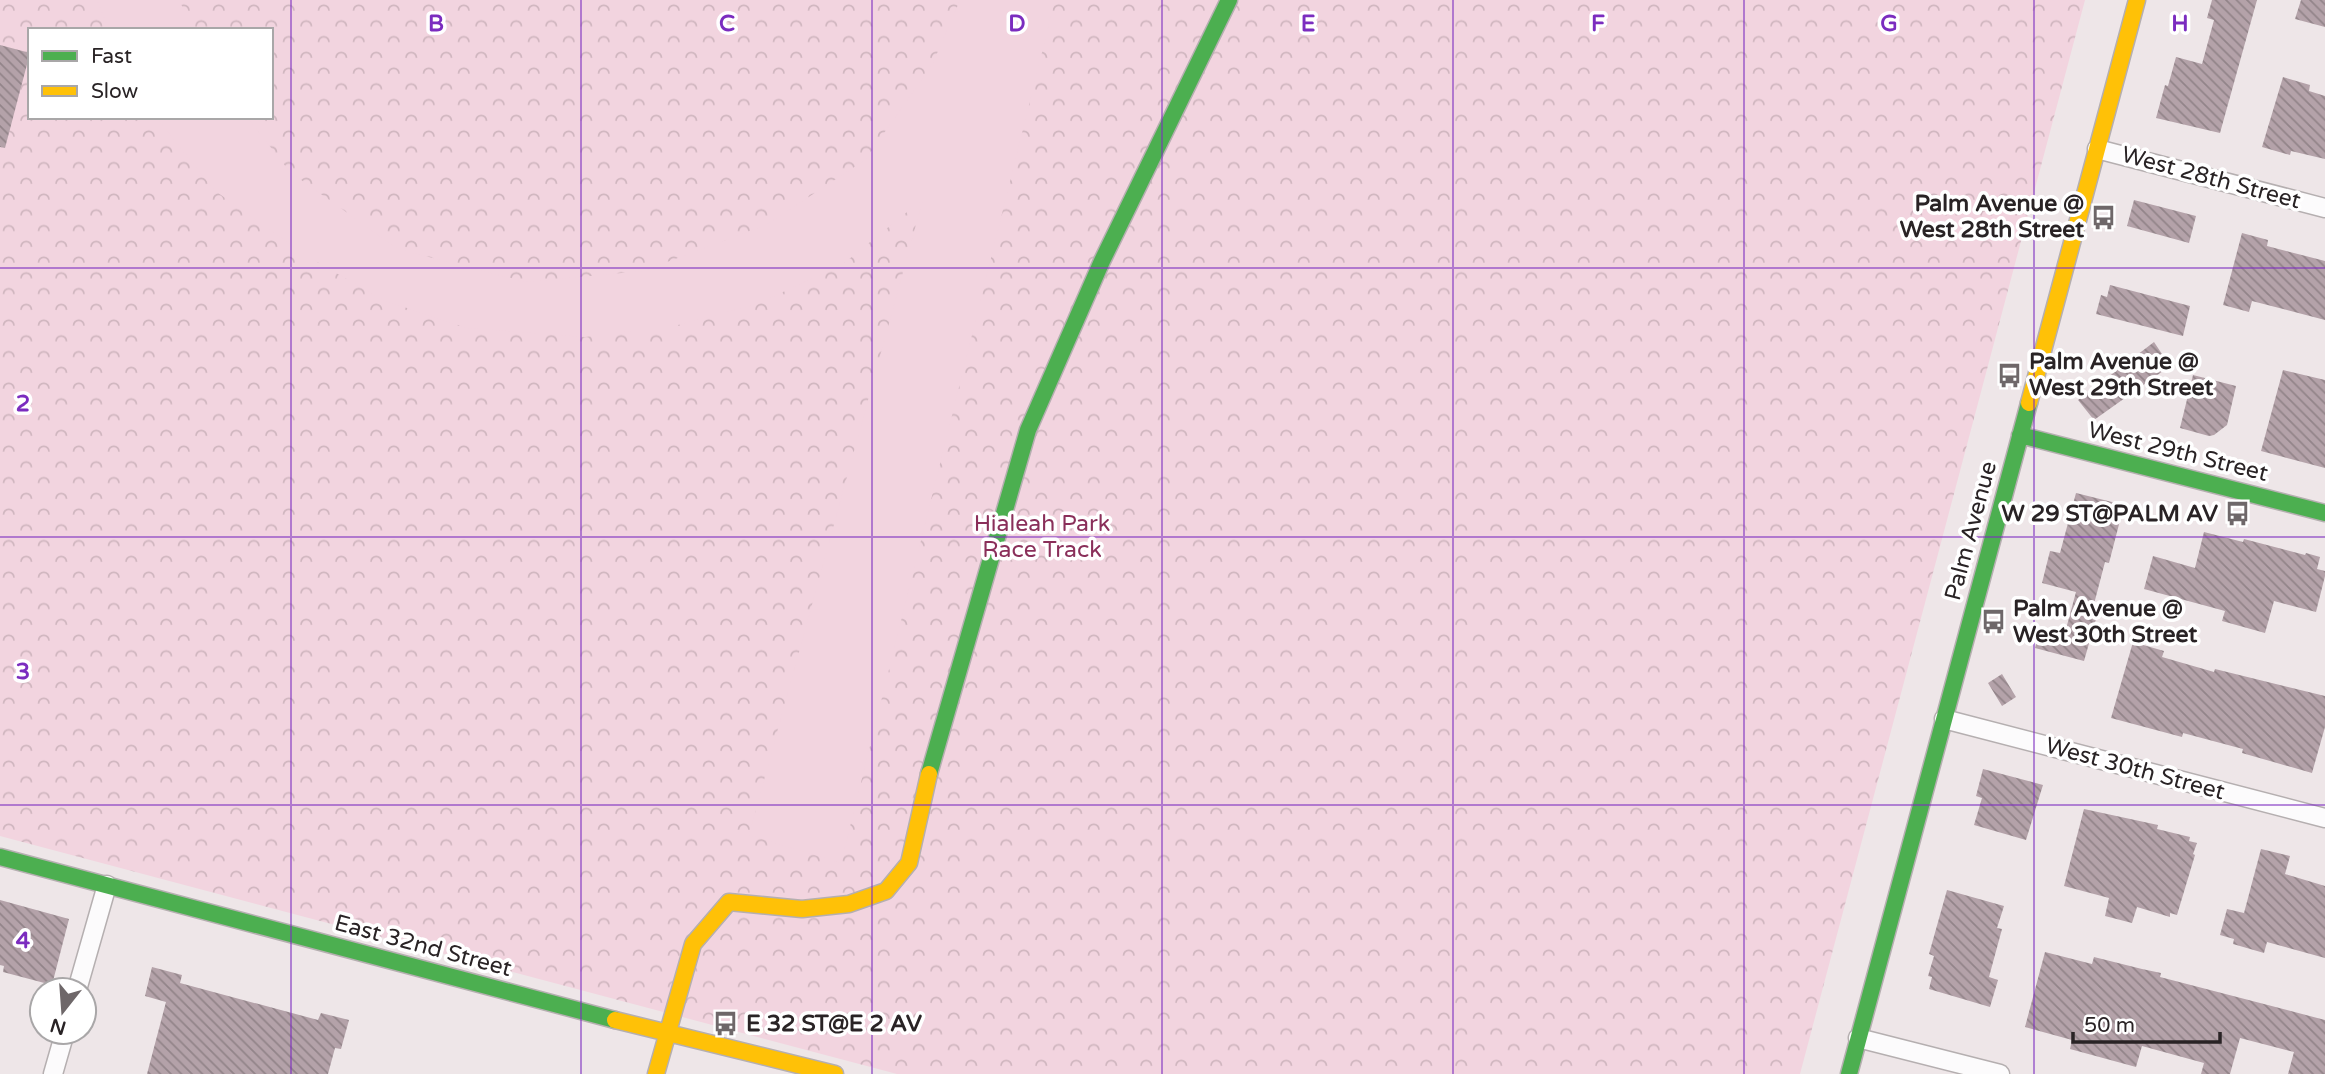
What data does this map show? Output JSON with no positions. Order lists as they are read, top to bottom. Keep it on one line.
{"streets":{"street":["West 28th Street","West 29th Street","Palm Avenue","West 30th Street","East 32nd Street"]},"crossings":[["West 28th Street","Palm Avenue"],["West 29th Street","Palm Avenue"],["Palm Avenue","West 30th Street"]],"parks":["Hialeah Park Race Track"],"places":{"bus stop":["Palm Avenue @ West 28th Street","Palm Avenue @ West 29th Street","W 29 ST@PALM AV","Palm Avenue @ West 30th Street","E 32 ST@E 2 AV"]},"legend":["Fast","Slow"],"scale_bar":"50 m","north":"bottom","grid":{"columns":["B","C","D","E","F","G","H"],"rows":["2","3","4"]}}
